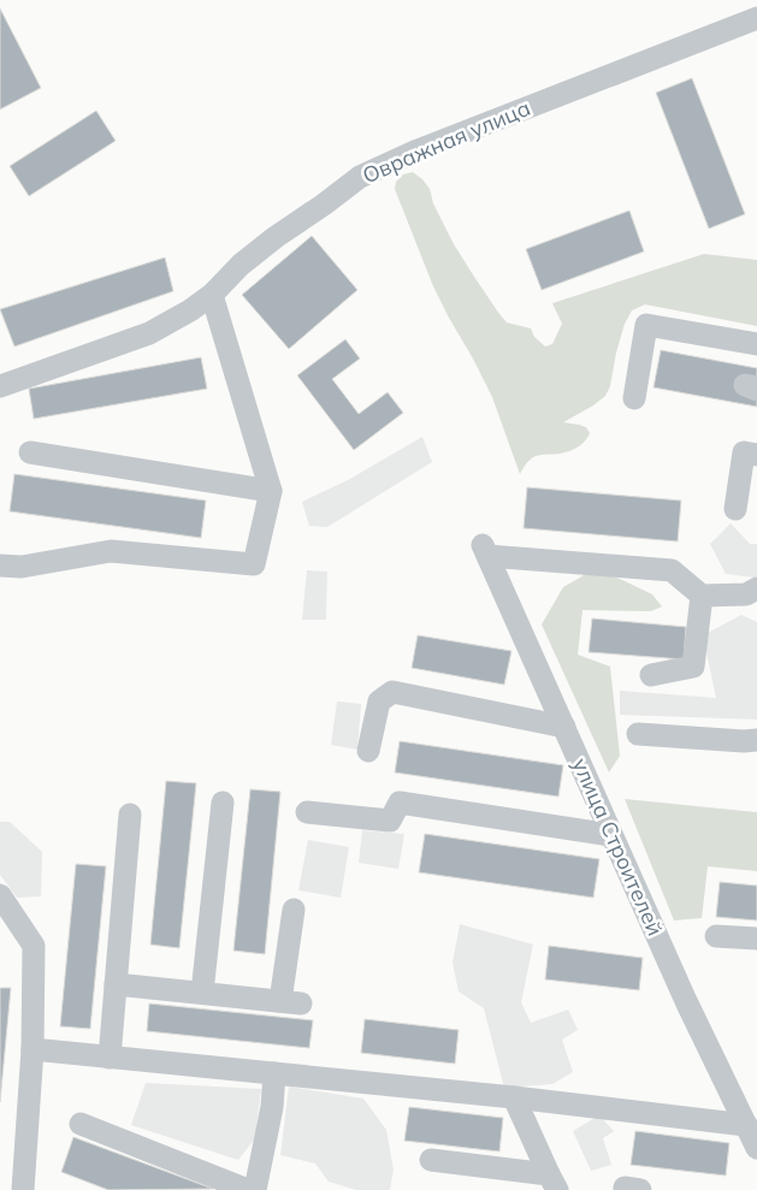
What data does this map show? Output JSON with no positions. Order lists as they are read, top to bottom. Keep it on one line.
{"streets":{"street":["Овражная улица","улица Строителей"]}}
